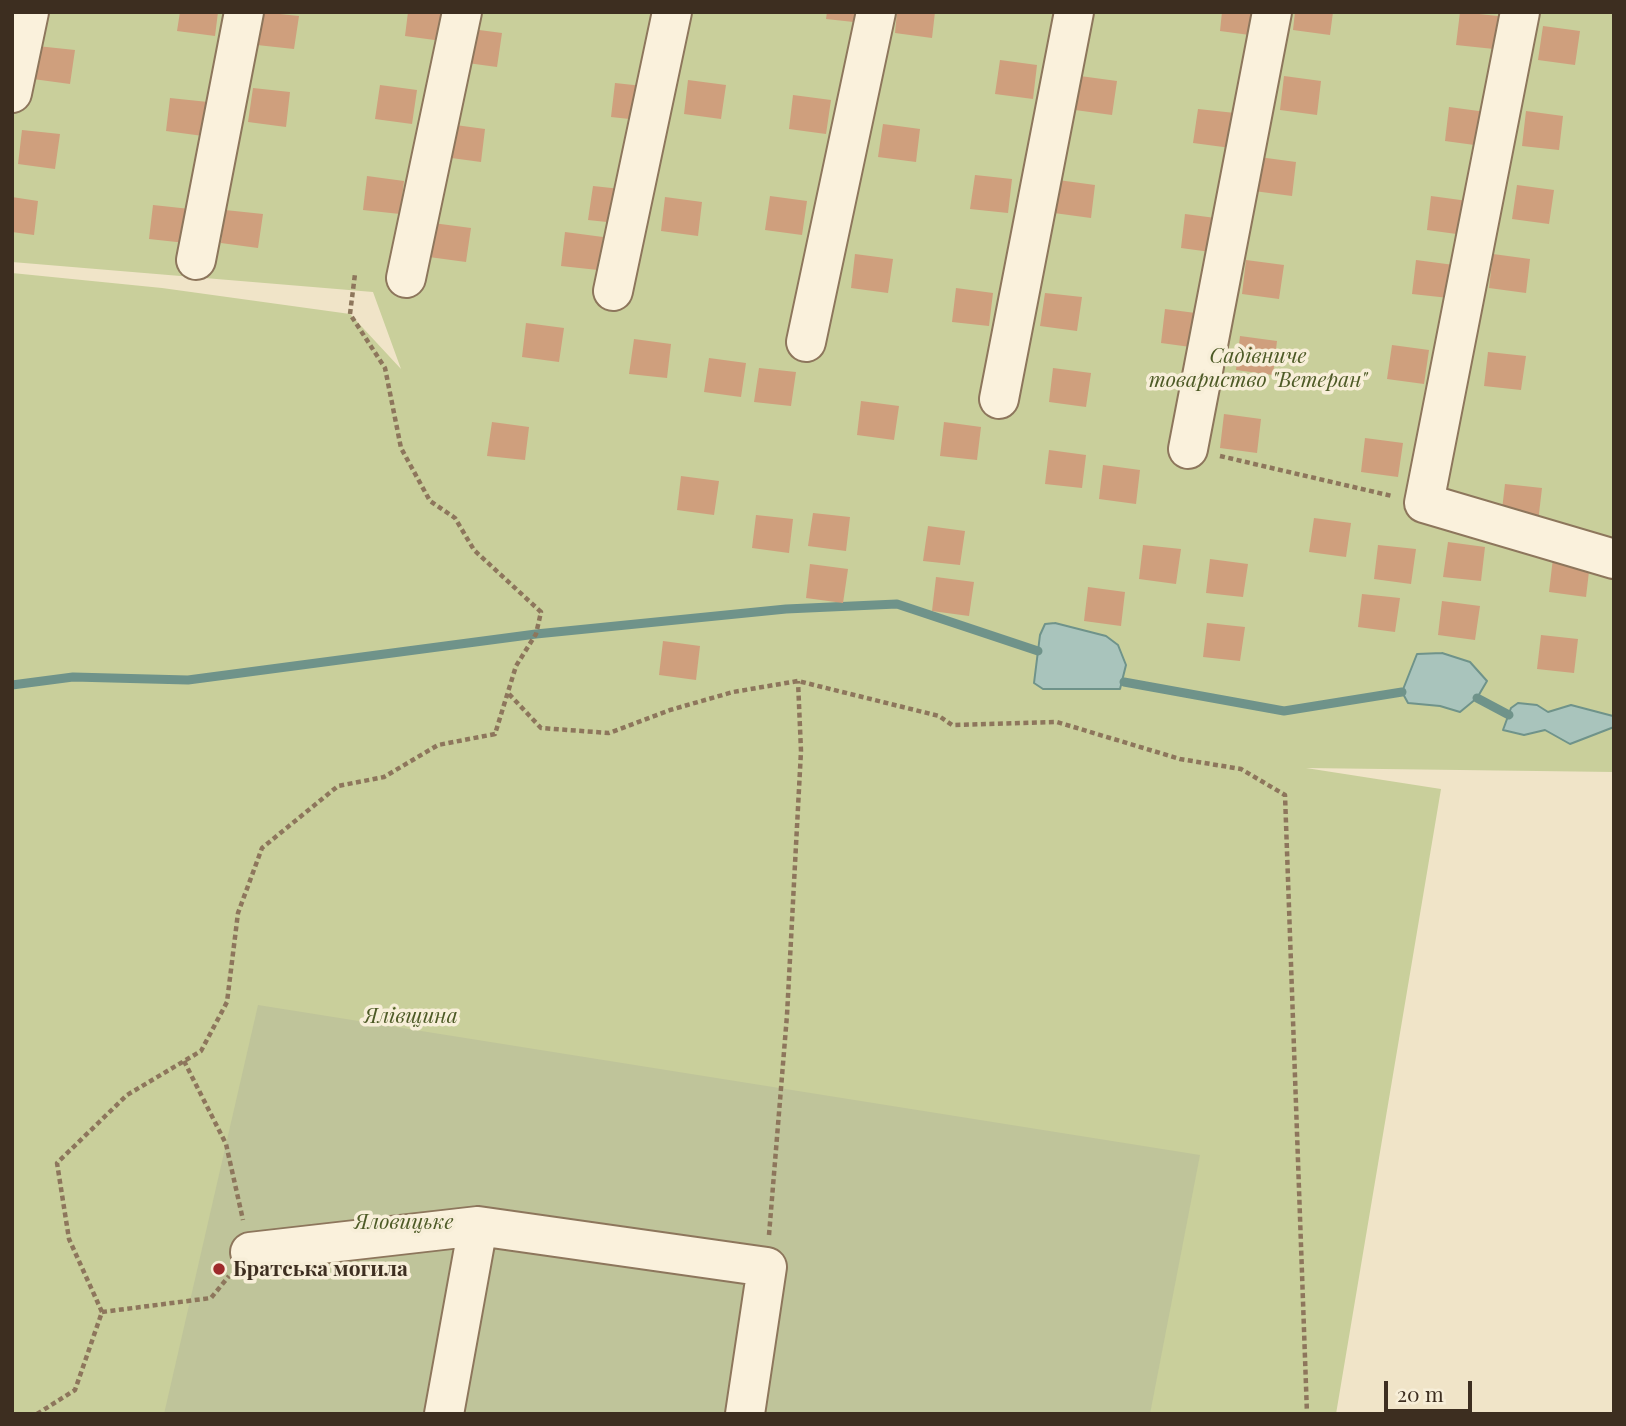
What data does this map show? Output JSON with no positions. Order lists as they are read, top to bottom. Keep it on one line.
{"parks":["Садівниче товариство \"Ветеран\"","Ялівщина","Яловицьке"],"places":["Братська могила"],"scale_bar":"20 m"}
